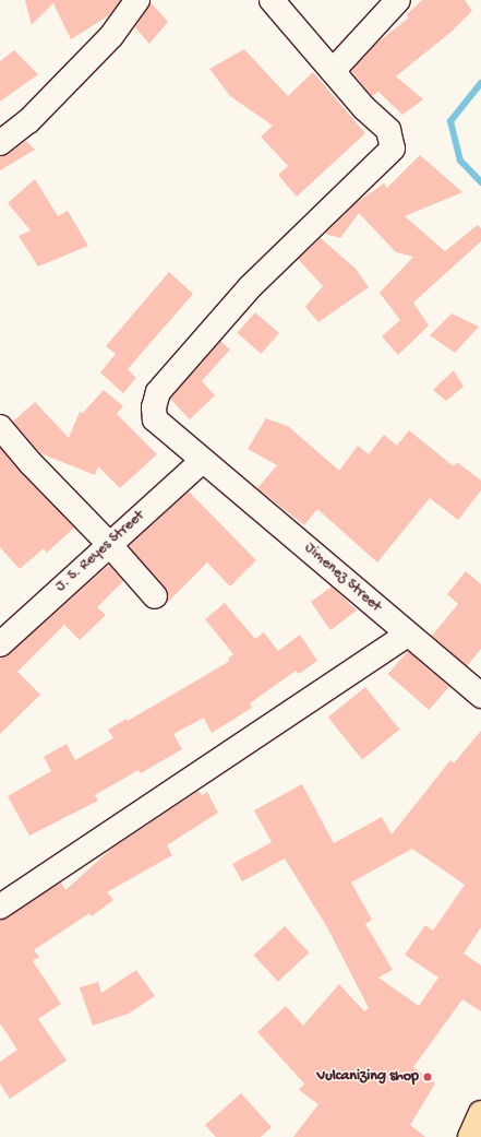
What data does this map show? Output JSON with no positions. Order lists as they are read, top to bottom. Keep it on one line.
{"streets":{"street":["J. S. Reyes Street","Jimenez Street"]},"crossings":[["J. S. Reyes Street","Jimenez Street"]],"places":["Vulcanizing shop"]}
